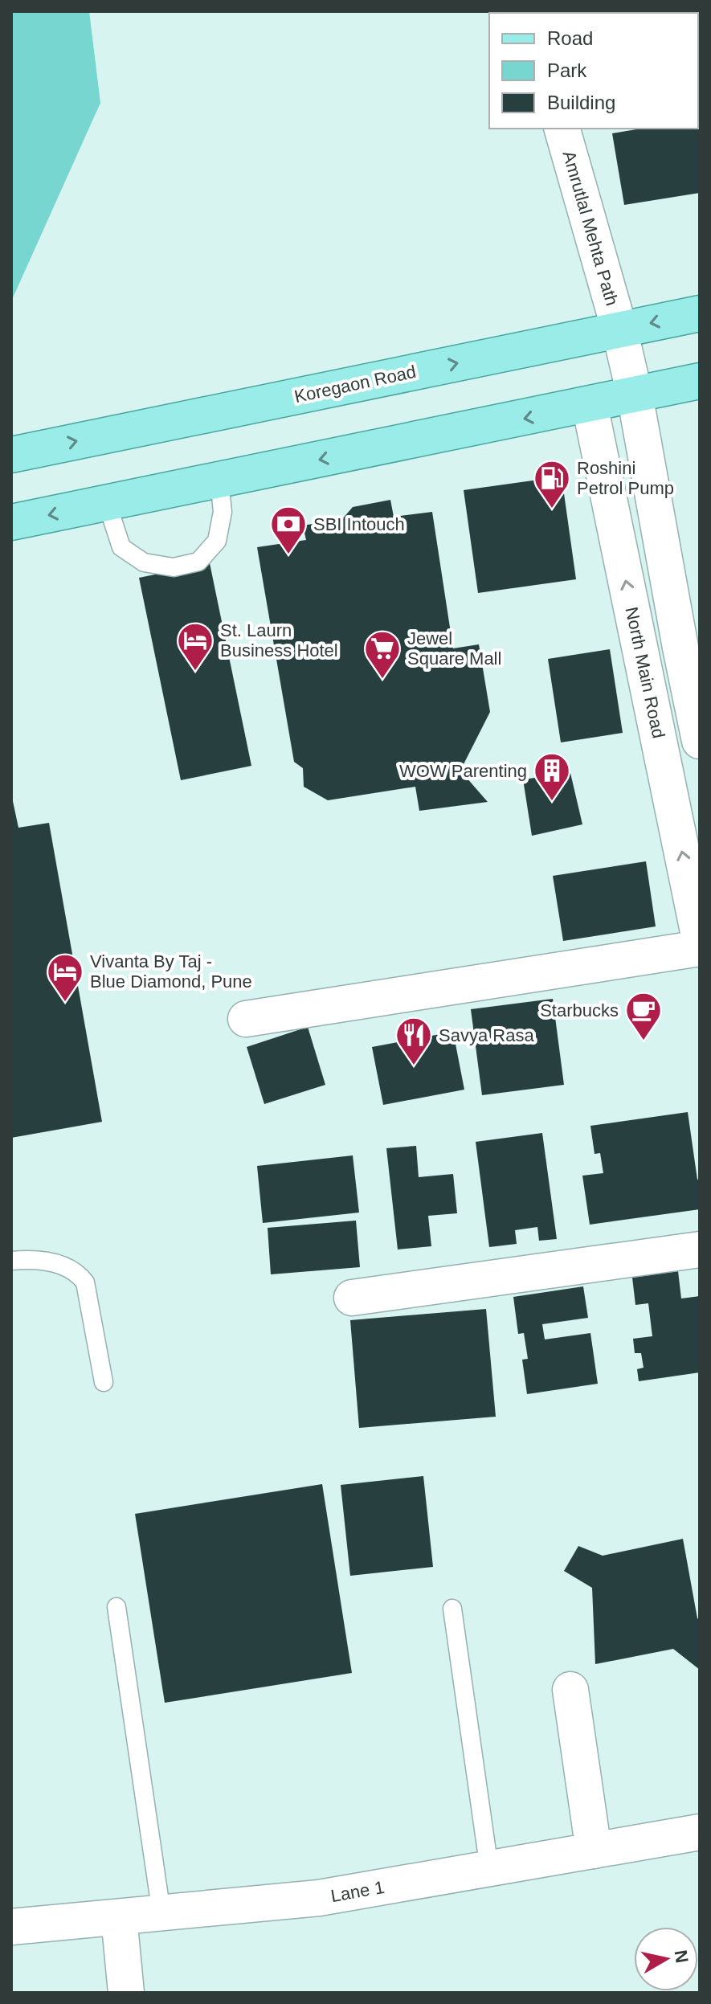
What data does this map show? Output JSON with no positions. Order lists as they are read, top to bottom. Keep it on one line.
{"streets":{"main road":["Koregaon Road"],"street":["Amrutlal Mehta Path","North Main Road","Lane 1"]},"crossings":[["Amrutlal Mehta Path","Koregaon Road"]],"places":{"fuel station":["Roshini Petrol Pump"],"bank":["SBI Intouch"],"hotel":["St. Laurn Business Hotel","Vivanta By Taj - Blue Diamond, Pune"],"supermarket":["Jewel Square Mall"],"building":["WOW Parenting"],"cafe":["Starbucks"],"restaurant":["Savya Rasa"]},"legend":["Road","Park","Building"],"north":"right"}
